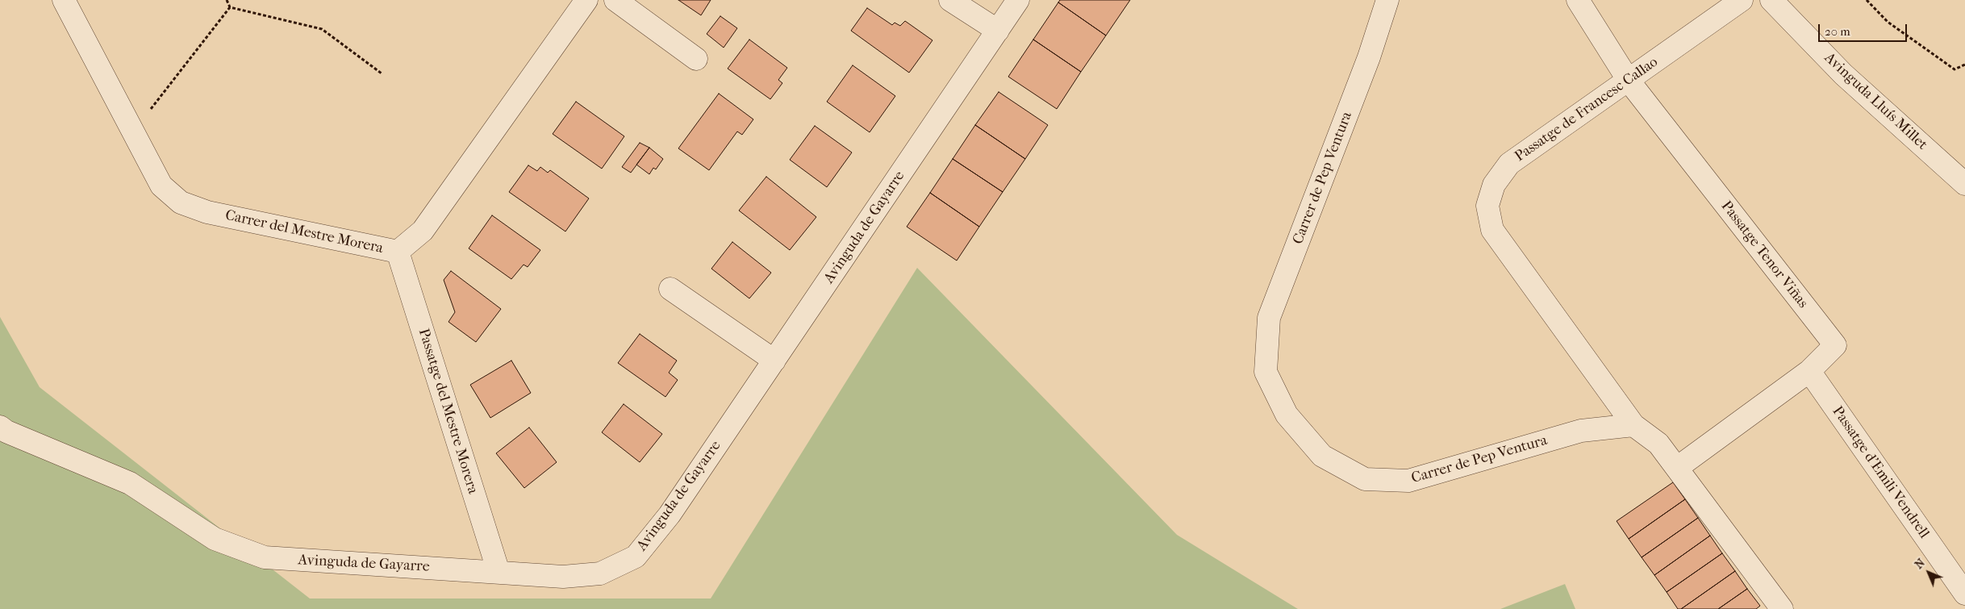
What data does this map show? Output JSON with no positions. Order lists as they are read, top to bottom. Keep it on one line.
{"streets":{"street":["Avinguda Lluís Millet","Passatge de Francesc Callao","Carrer de Pep Ventura","Avinguda de Gayarre","Carrer del Mestre Morera","Passatge Tenor Viñas","Passatge del Mestre Morera","Passatge d'Emili Vendrell"]},"crossings":[["Passatge de Francesc Callao","Carrer de Pep Ventura"],["Passatge de Francesc Callao","Passatge Tenor Viñas"],["Avinguda de Gayarre","Passatge del Mestre Morera"],["Carrer del Mestre Morera","Passatge del Mestre Morera"],["Passatge Tenor Viñas","Passatge d'Emili Vendrell"]],"scale_bar":"20 m","north":"top left"}
